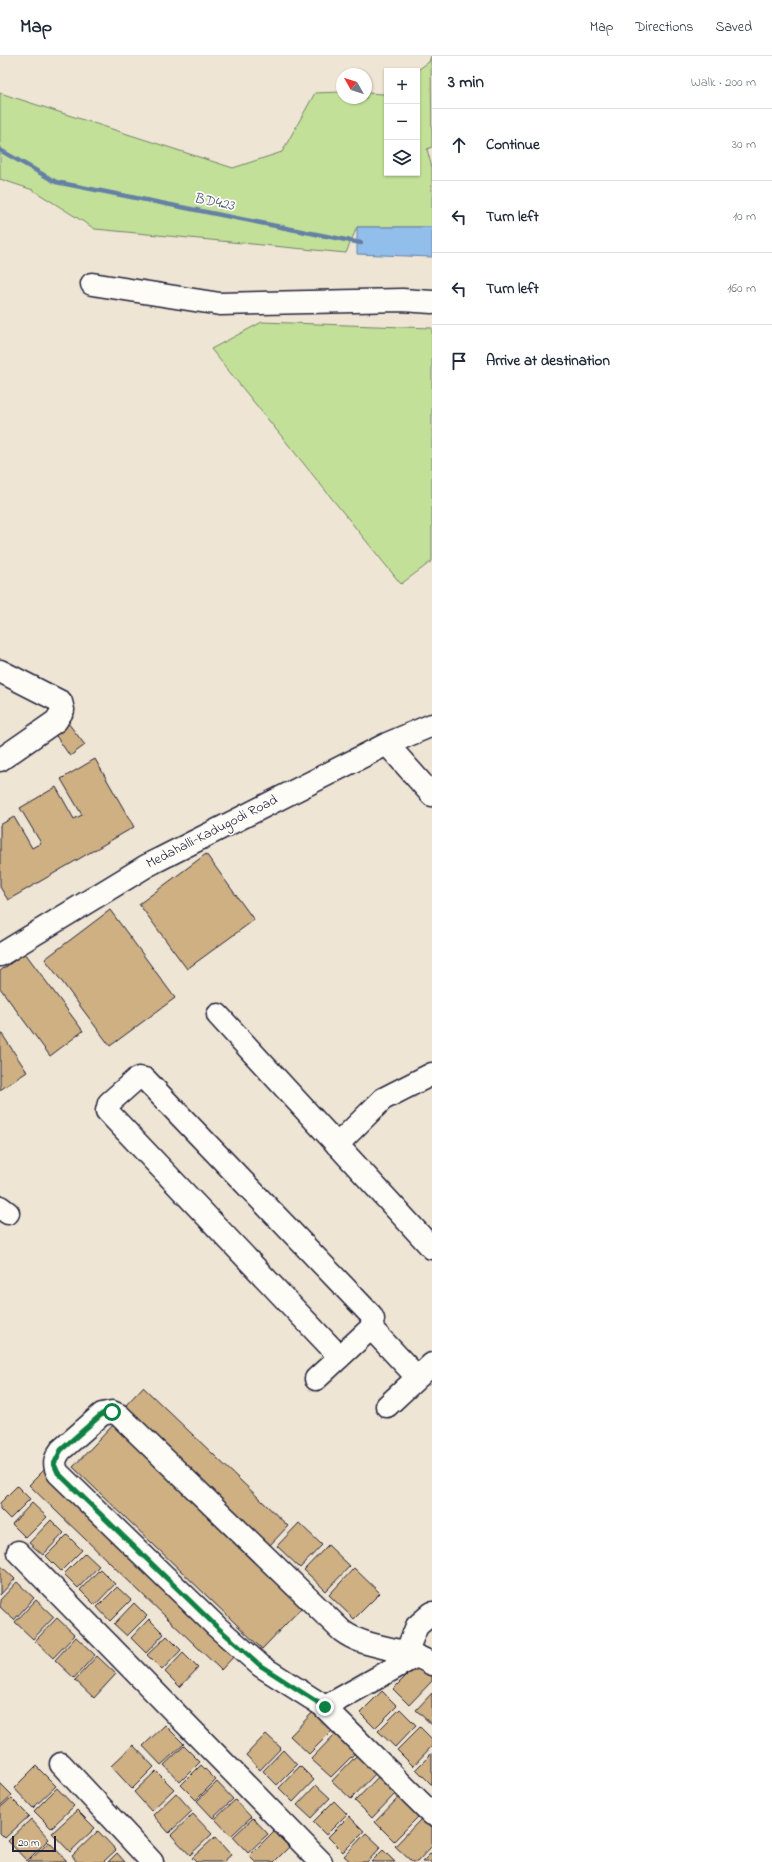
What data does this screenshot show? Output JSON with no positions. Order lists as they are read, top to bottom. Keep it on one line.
{"streets":{"street":["Medahalli-Kadugodi Road"]},"water":["BD423"],"scale_bar":"20 m","north":"top left","page":{"header":"Map","nav":["Map","Directions","Saved"],"heading":["3 min","Walk · 200 m"],"map_buttons":["+","−"],"list":[["Continue","30 m"],["Turn left","10 m"],["Turn left","160 m"],"Arrive at destination"],"scale":"20 m"}}
